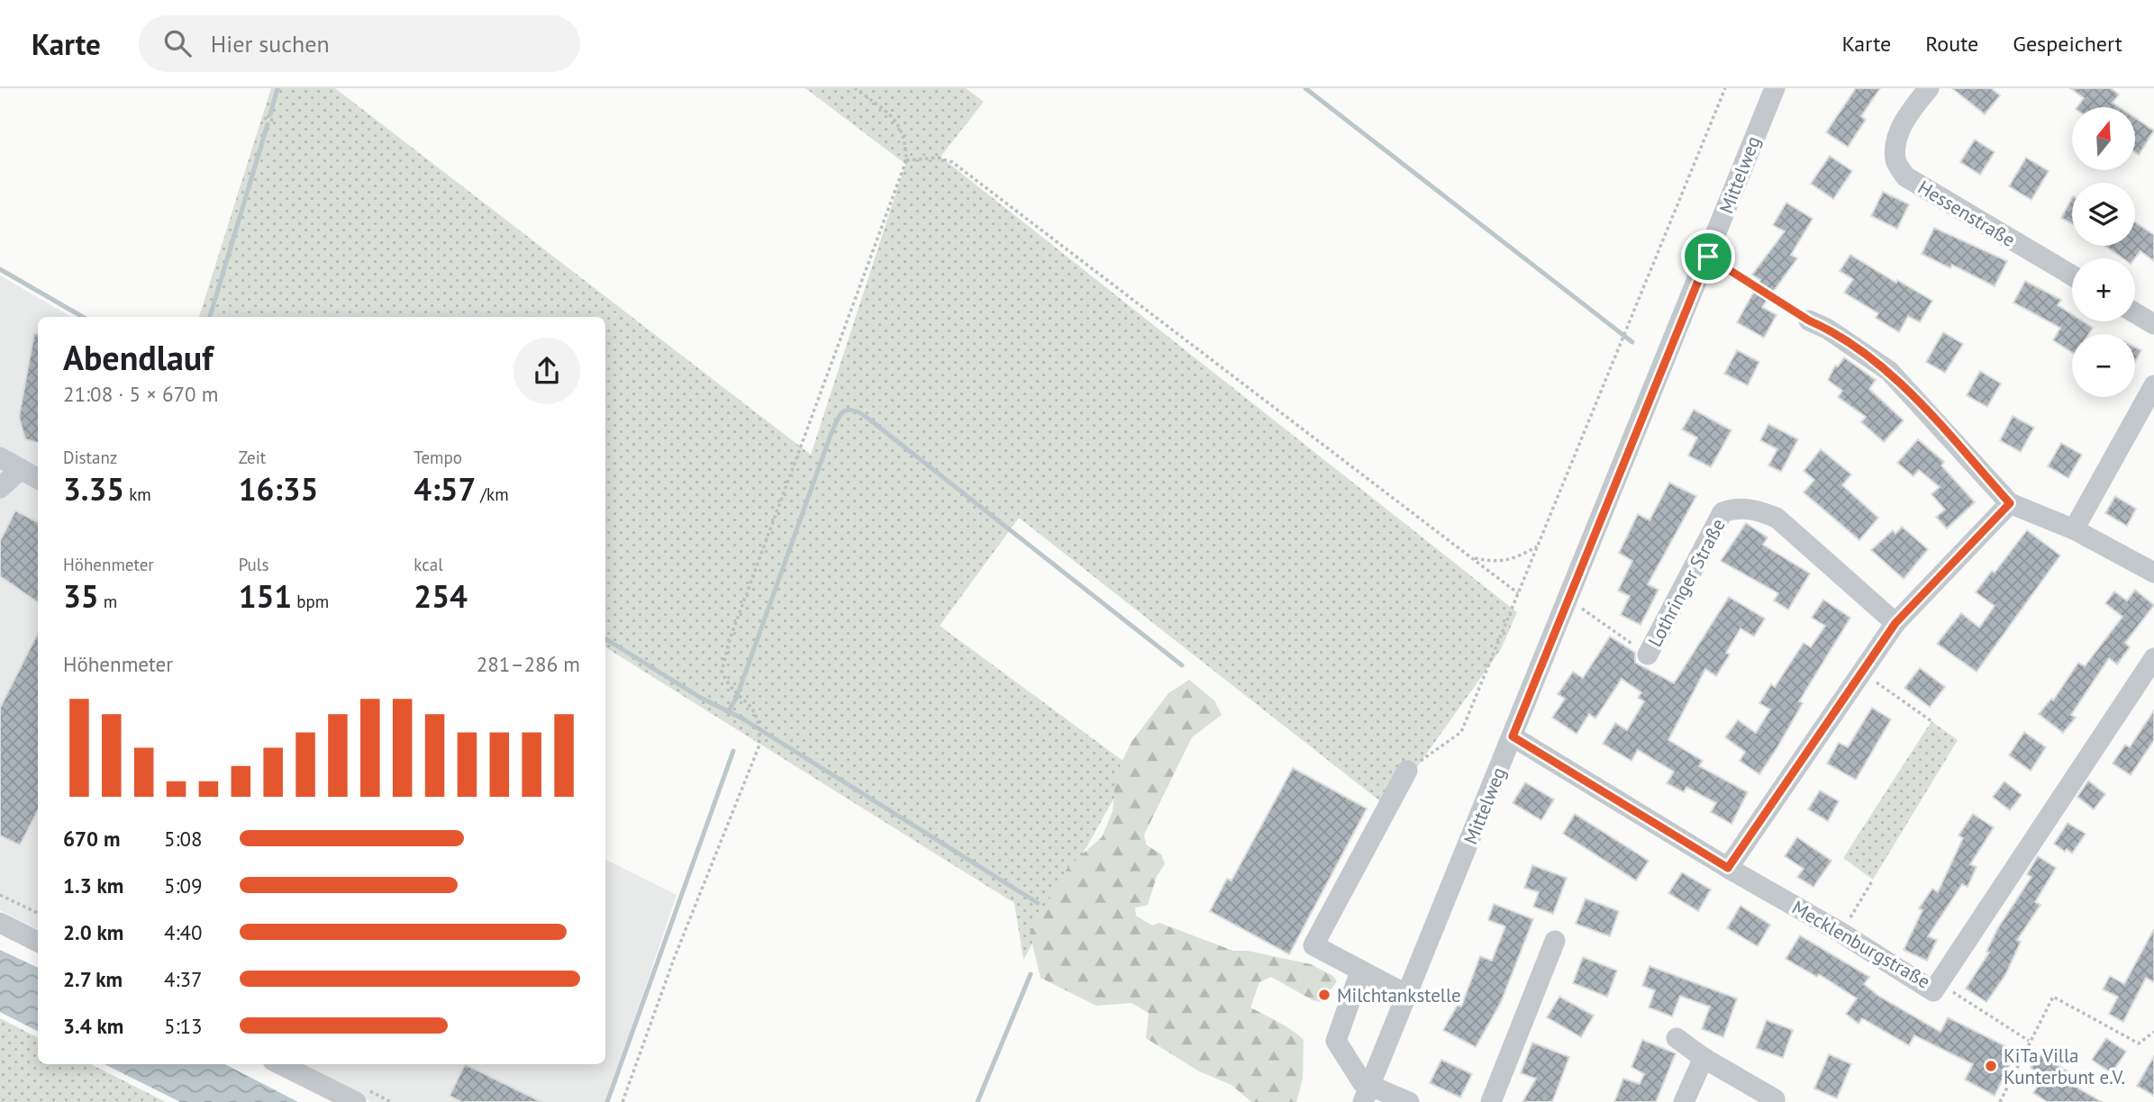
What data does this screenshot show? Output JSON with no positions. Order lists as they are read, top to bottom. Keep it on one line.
{"streets":{"street":["Mittelweg","Hessenstraße","Lothringer Straße","Mecklenburgstraße"]},"crossings":[["Mittelweg","Lothringer Straße"],["Mittelweg","Mecklenburgstraße"]],"places":["Milchtankstelle","KiTa Villa Kunterbunt e.V."],"north":"top","page":{"header":"Karte","search":"Hier suchen","nav":["Karte","Route","Gespeichert"],"map_buttons":["+","−"],"heading":["Abendlauf","21:08 · 5 × 670 m"],"stats":[["Distanz","3.35 km"],["Zeit","16:35"],["Tempo","4:57 /km"],["Höhenmeter","35 m"],["Puls","151 bpm"],["kcal","254"]],"chart":["Höhenmeter","281–286 m"],"list":[{"name":"670 m","note":"5:08"},{"name":"1.3 km","note":"5:09"},{"name":"2.0 km","note":"4:40"},{"name":"2.7 km","note":"4:37"},{"name":"3.4 km","note":"5:13"}]}}
